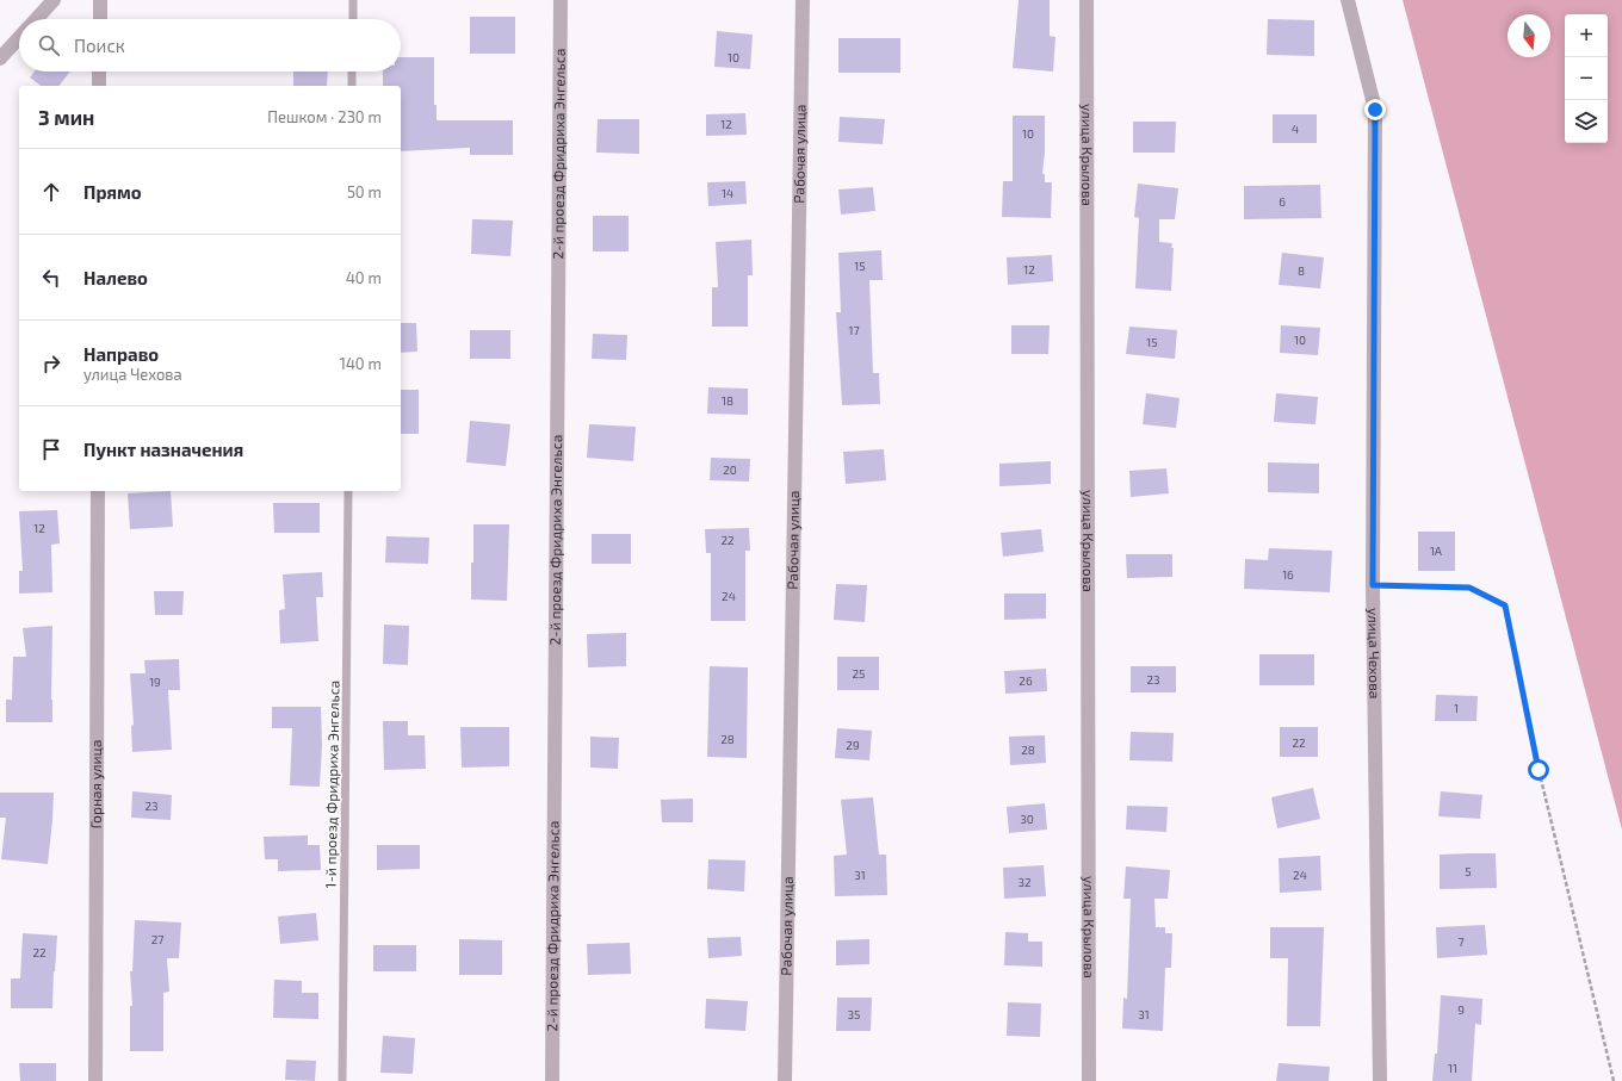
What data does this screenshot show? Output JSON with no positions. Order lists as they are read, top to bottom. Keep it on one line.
{"streets":{"street":["2-й проезд Фридриха Энгельса","Рабочая улица","улица Крылова","улица Чехова","Горная улица"],"lane":["1-й проезд Фридриха Энгельса"]},"house_numbers":["10","12","4","10","14","6","15","12","8","17","10","15","18","20","12","22","1А","16","24","25","23","26","19","1","28","22","29","28","23","30","5","31","24","32","27","7","22","9","35","31","11"],"north":"bottom","page":{"map_buttons":["+","−"],"search":"Поиск","heading":["3 мин","Пешком · 230 m"],"list":[["Прямо","50 m"],["Налево","40 m"],["Направо","улица Чехова","140 m"],"Пункт назначения"]}}
